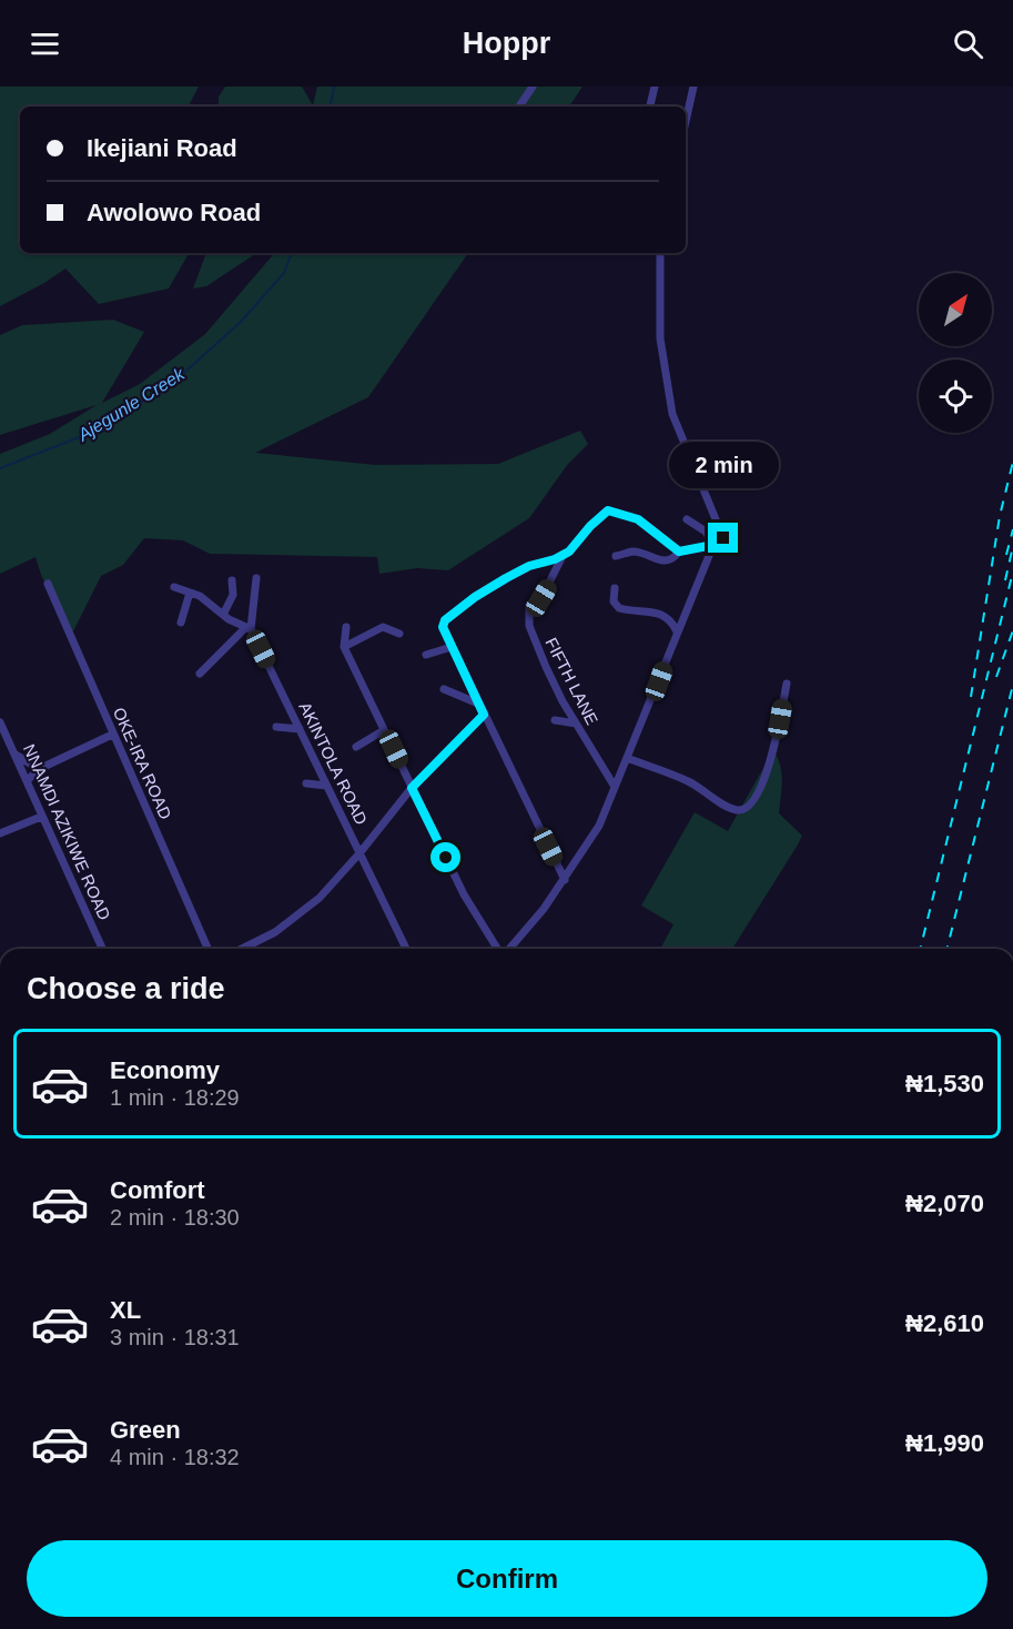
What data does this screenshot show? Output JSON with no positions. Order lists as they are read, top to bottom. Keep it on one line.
{"streets":{"street":["FIFTH LANE","OKE-IRA ROAD","AKINTOLA ROAD","NNAMDI AZIKIWE ROAD"]},"water":["Ajegunle Creek"],"north":"top right","page":{"header":"Hoppr","banner":["Ikejiani Road","Awolowo Road"],"bubble":"2 min","heading":"Choose a ride","list":[{"name":"Economy","note":"1 min · 18:29","value":"₦1,530"},{"name":"Comfort","note":"2 min · 18:30","value":"₦2,070"},{"name":"XL","note":"3 min · 18:31","value":"₦2,610"},{"name":"Green","note":"4 min · 18:32","value":"₦1,990"}],"buttons":"Confirm"}}
